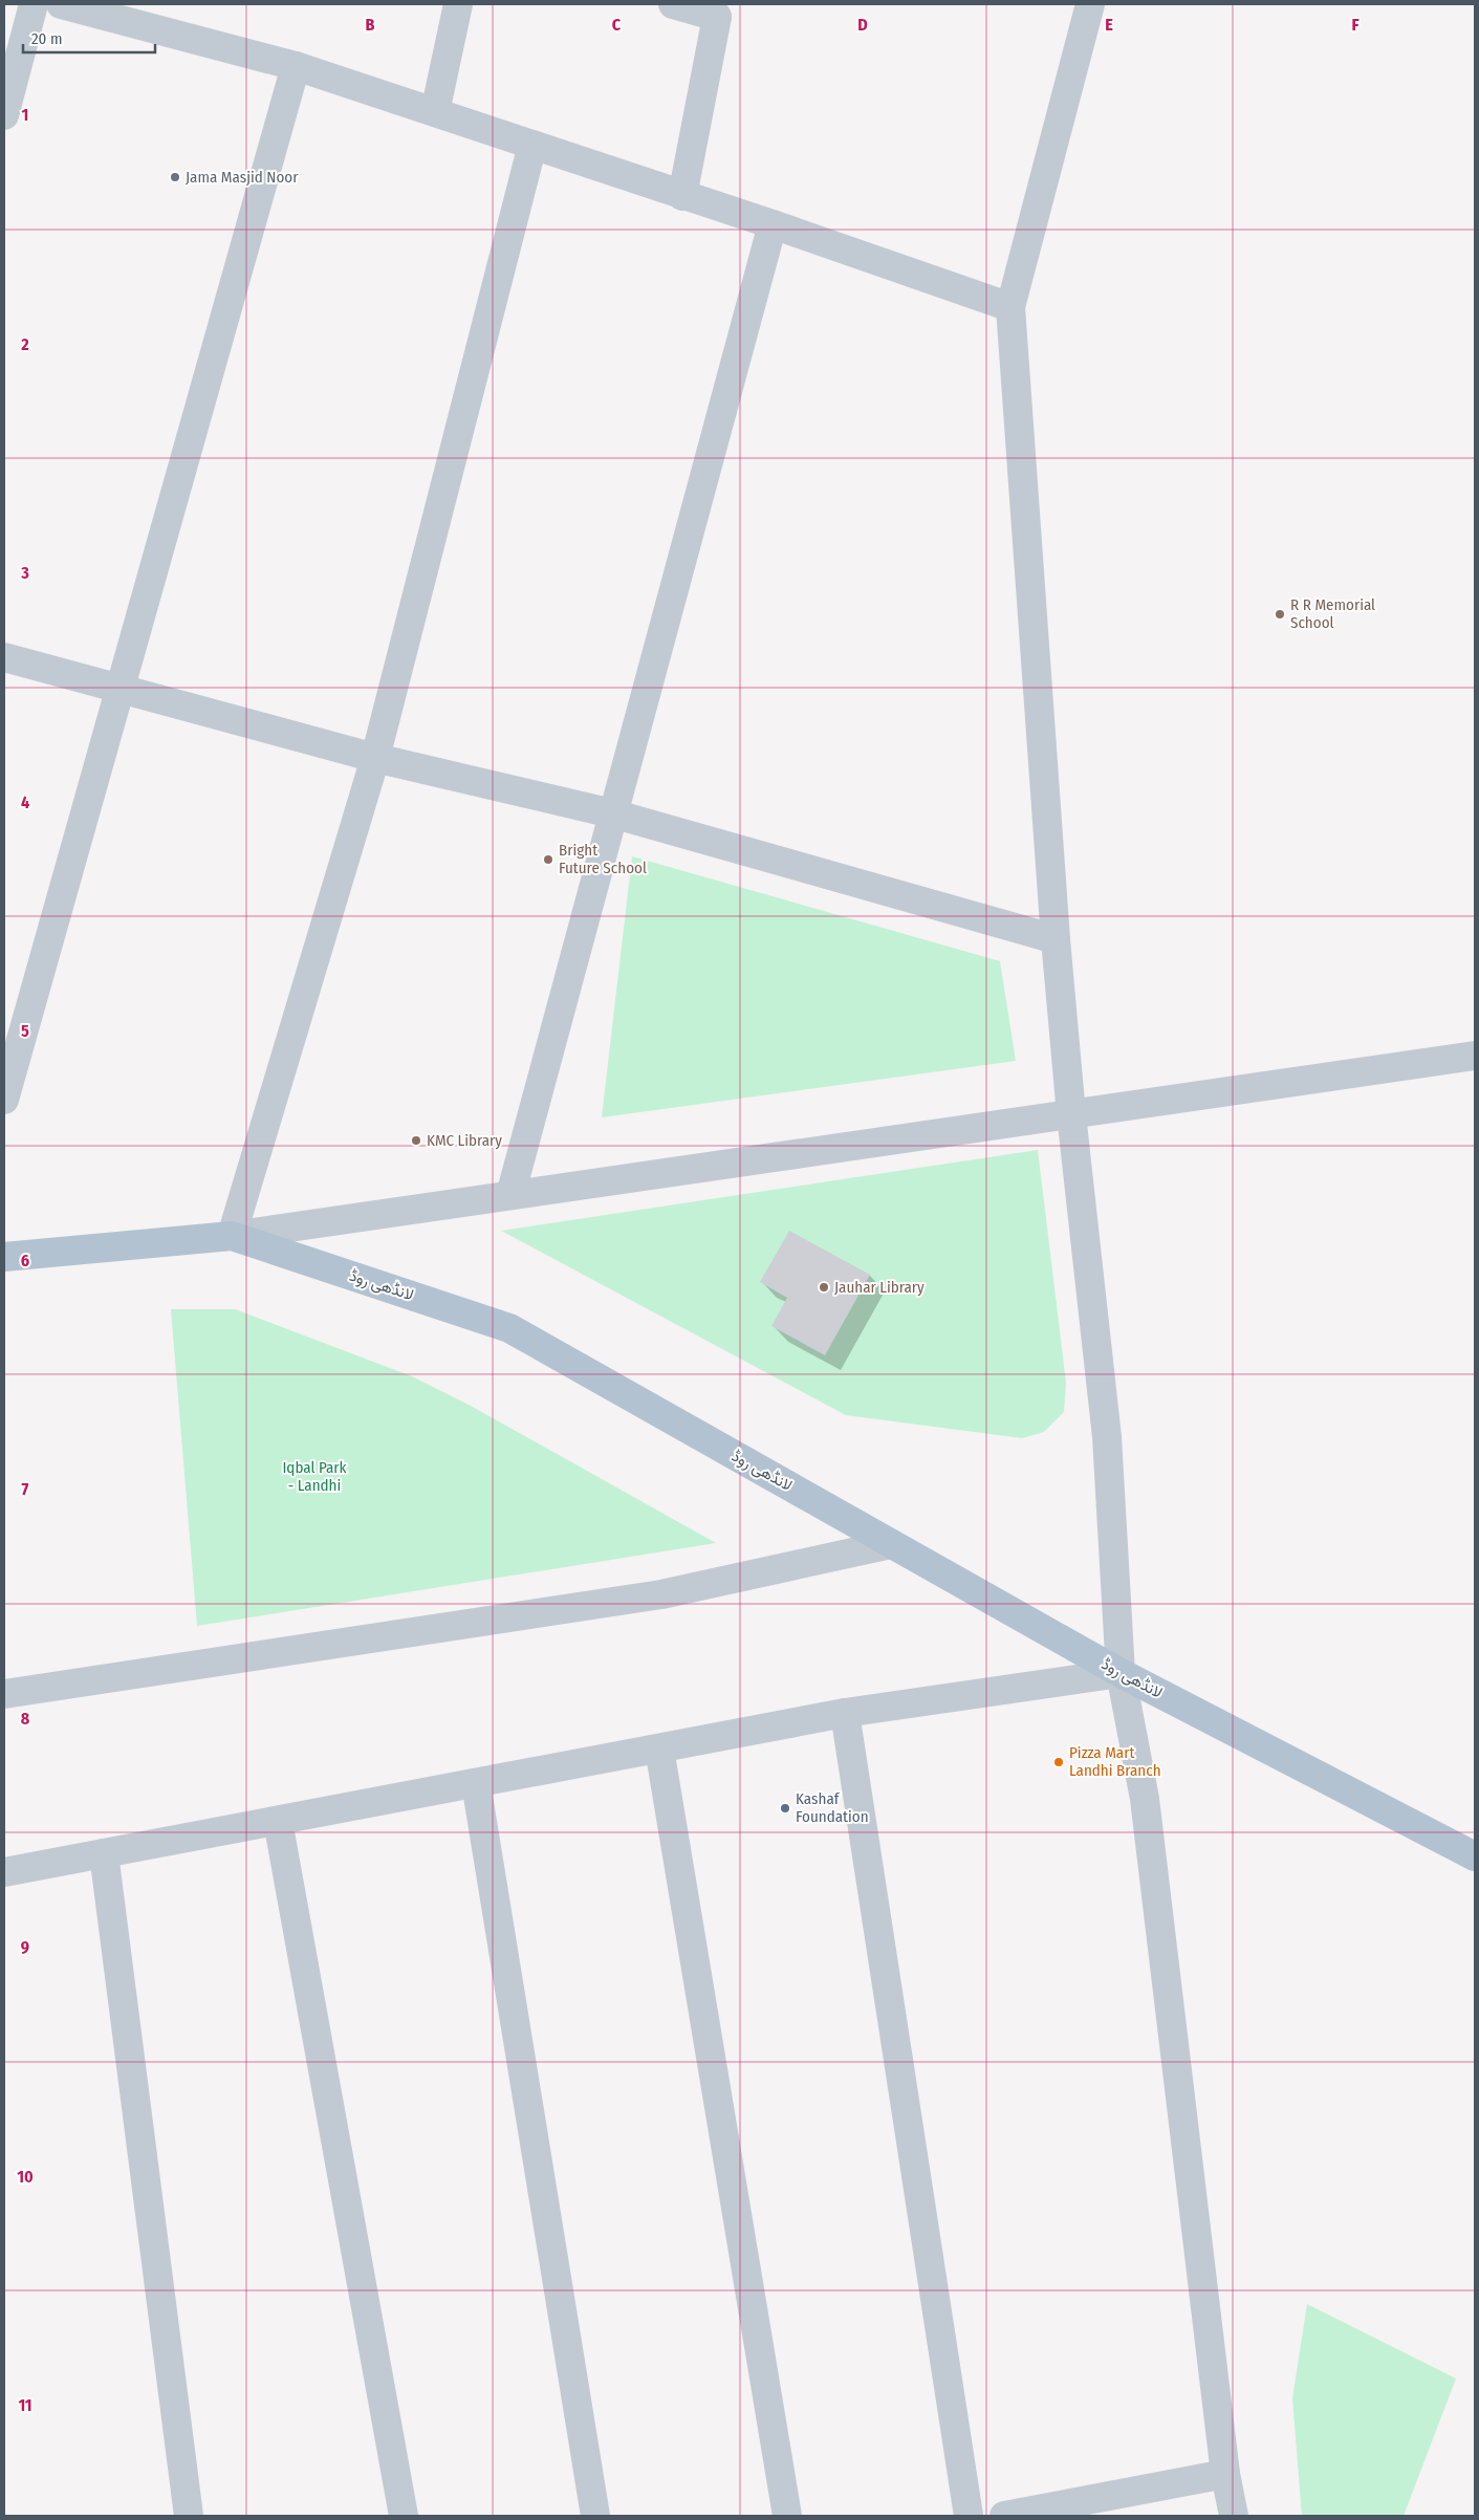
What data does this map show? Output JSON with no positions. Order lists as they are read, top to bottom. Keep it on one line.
{"streets":{"main road":["لانڈھی روڈ"]},"parks":["Iqbal Park - Landhi"],"places":["Jama Masjid Noor","R R Memorial School","Bright Future School","KMC Library","Jauhar Library","Pizza Mart Landhi Branch","Kashaf Foundation"],"scale_bar":"20 m","grid":{"columns":["B","C","D","E","F"],"rows":["1","2","3","4","5","6","7","8","9","10","11"]}}
